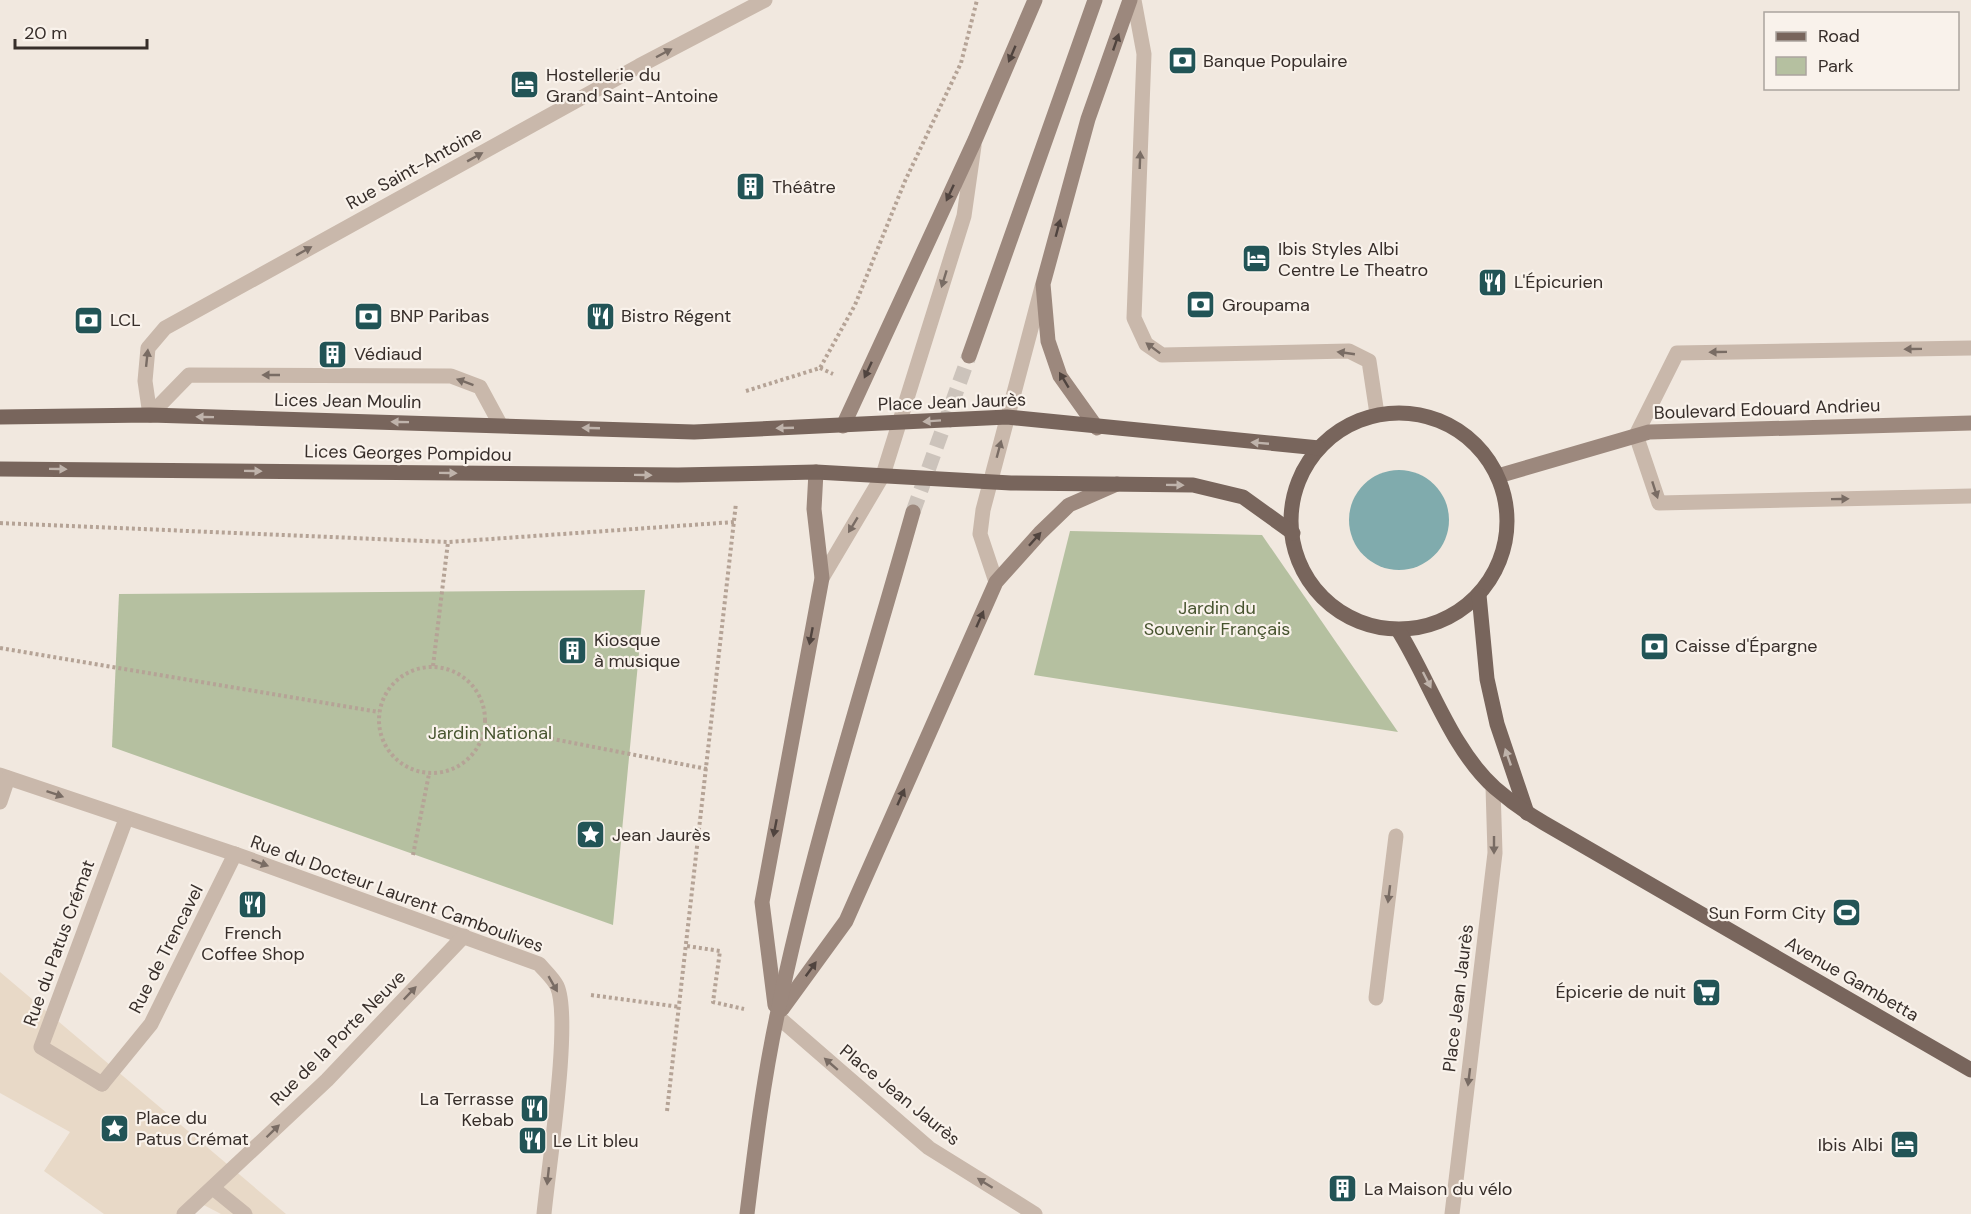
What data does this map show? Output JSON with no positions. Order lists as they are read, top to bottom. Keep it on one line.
{"streets":{"main road":["Lices Jean Moulin","Place Jean Jaurès","Boulevard Edouard Andrieu","Lices Georges Pompidou","Avenue Gambetta"],"street":["Rue Saint-Antoine","Rue du Docteur Laurent Camboulives","Rue du Patus Crémat","Rue de Trencavel","Rue de la Porte Neuve"]},"crossings":[["Rue Saint-Antoine","Lices Jean Moulin"],["Lices Jean Moulin","Place Jean Jaurès"],["Place Jean Jaurès","Avenue Gambetta"],["Rue du Docteur Laurent Camboulives","Rue du Patus Crémat"],["Rue du Docteur Laurent Camboulives","Rue de Trencavel"],["Rue du Docteur Laurent Camboulives","Rue de la Porte Neuve"],["Rue du Patus Crémat","Rue de Trencavel"]],"one_way":["Rue Saint-Antoine","Lices Jean Moulin","Lices Georges Pompidou","Rue du Docteur Laurent Camboulives","Rue de la Porte Neuve"],"parks":["Jardin du Souvenir Français","Jardin National"],"places":{"bank":["Banque Populaire","Groupama","BNP Paribas","LCL","Caisse d'Épargne"],"hotel":["Hostellerie du Grand Saint-Antoine","Ibis Styles Albi Centre Le Theatro","Ibis Albi"],"building":["Théâtre","Védiaud","Kiosque à musique","La Maison du vélo"],"restaurant":["L'Épicurien","Bistro Régent","French Coffee Shop","La Terrasse Kebab","Le Lit bleu"],"place":["Jean Jaurès","Place du Patus Crémat"],"sports":["Sun Form City"],"supermarket":["Épicerie de nuit"]},"legend":["Road","Park"],"scale_bar":"20 m"}
